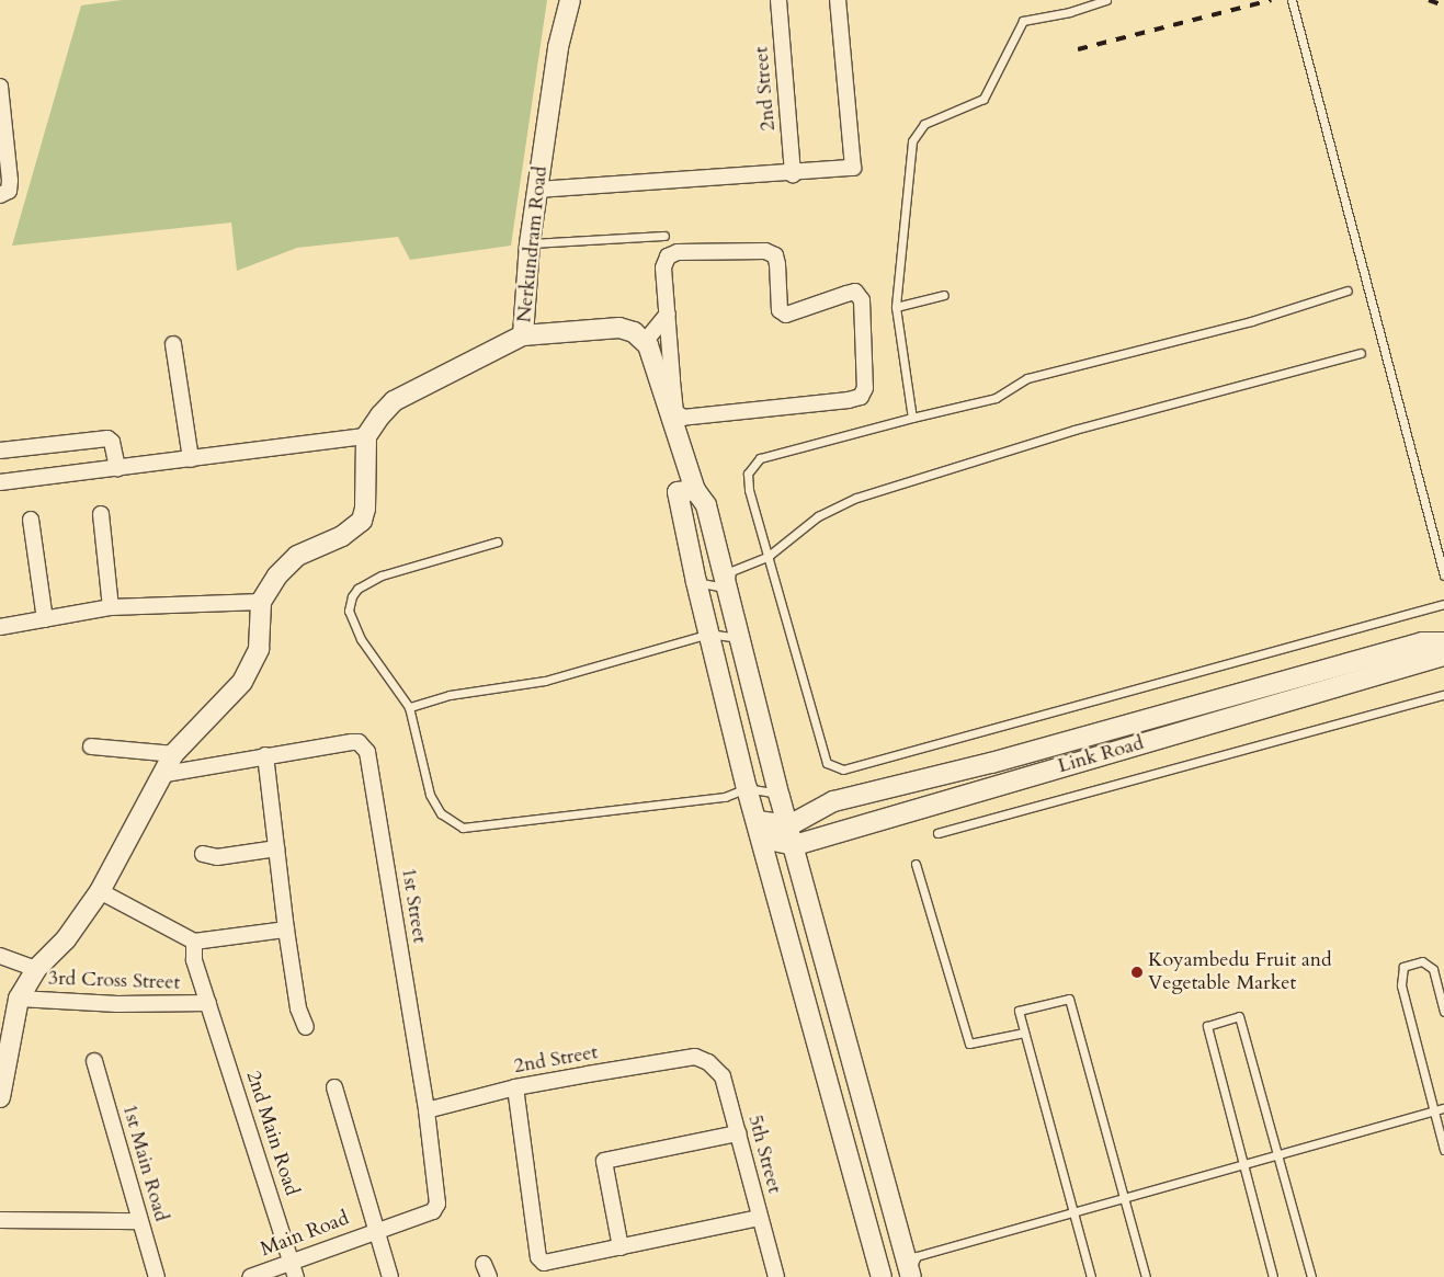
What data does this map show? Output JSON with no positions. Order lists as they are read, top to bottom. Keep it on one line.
{"streets":{"street":["2nd Street","Nerkundram Road","Link Road","1st Street","3rd Cross Street","2nd Main Road","5th Street","1st Main Road","Main Road"]},"crossings":[["2nd Street","1st Street"],["2nd Street","5th Street"],["1st Street","Main Road"],["3rd Cross Street","2nd Main Road"],["2nd Main Road","Main Road"]],"places":["Koyambedu Fruit and Vegetable Market"]}
